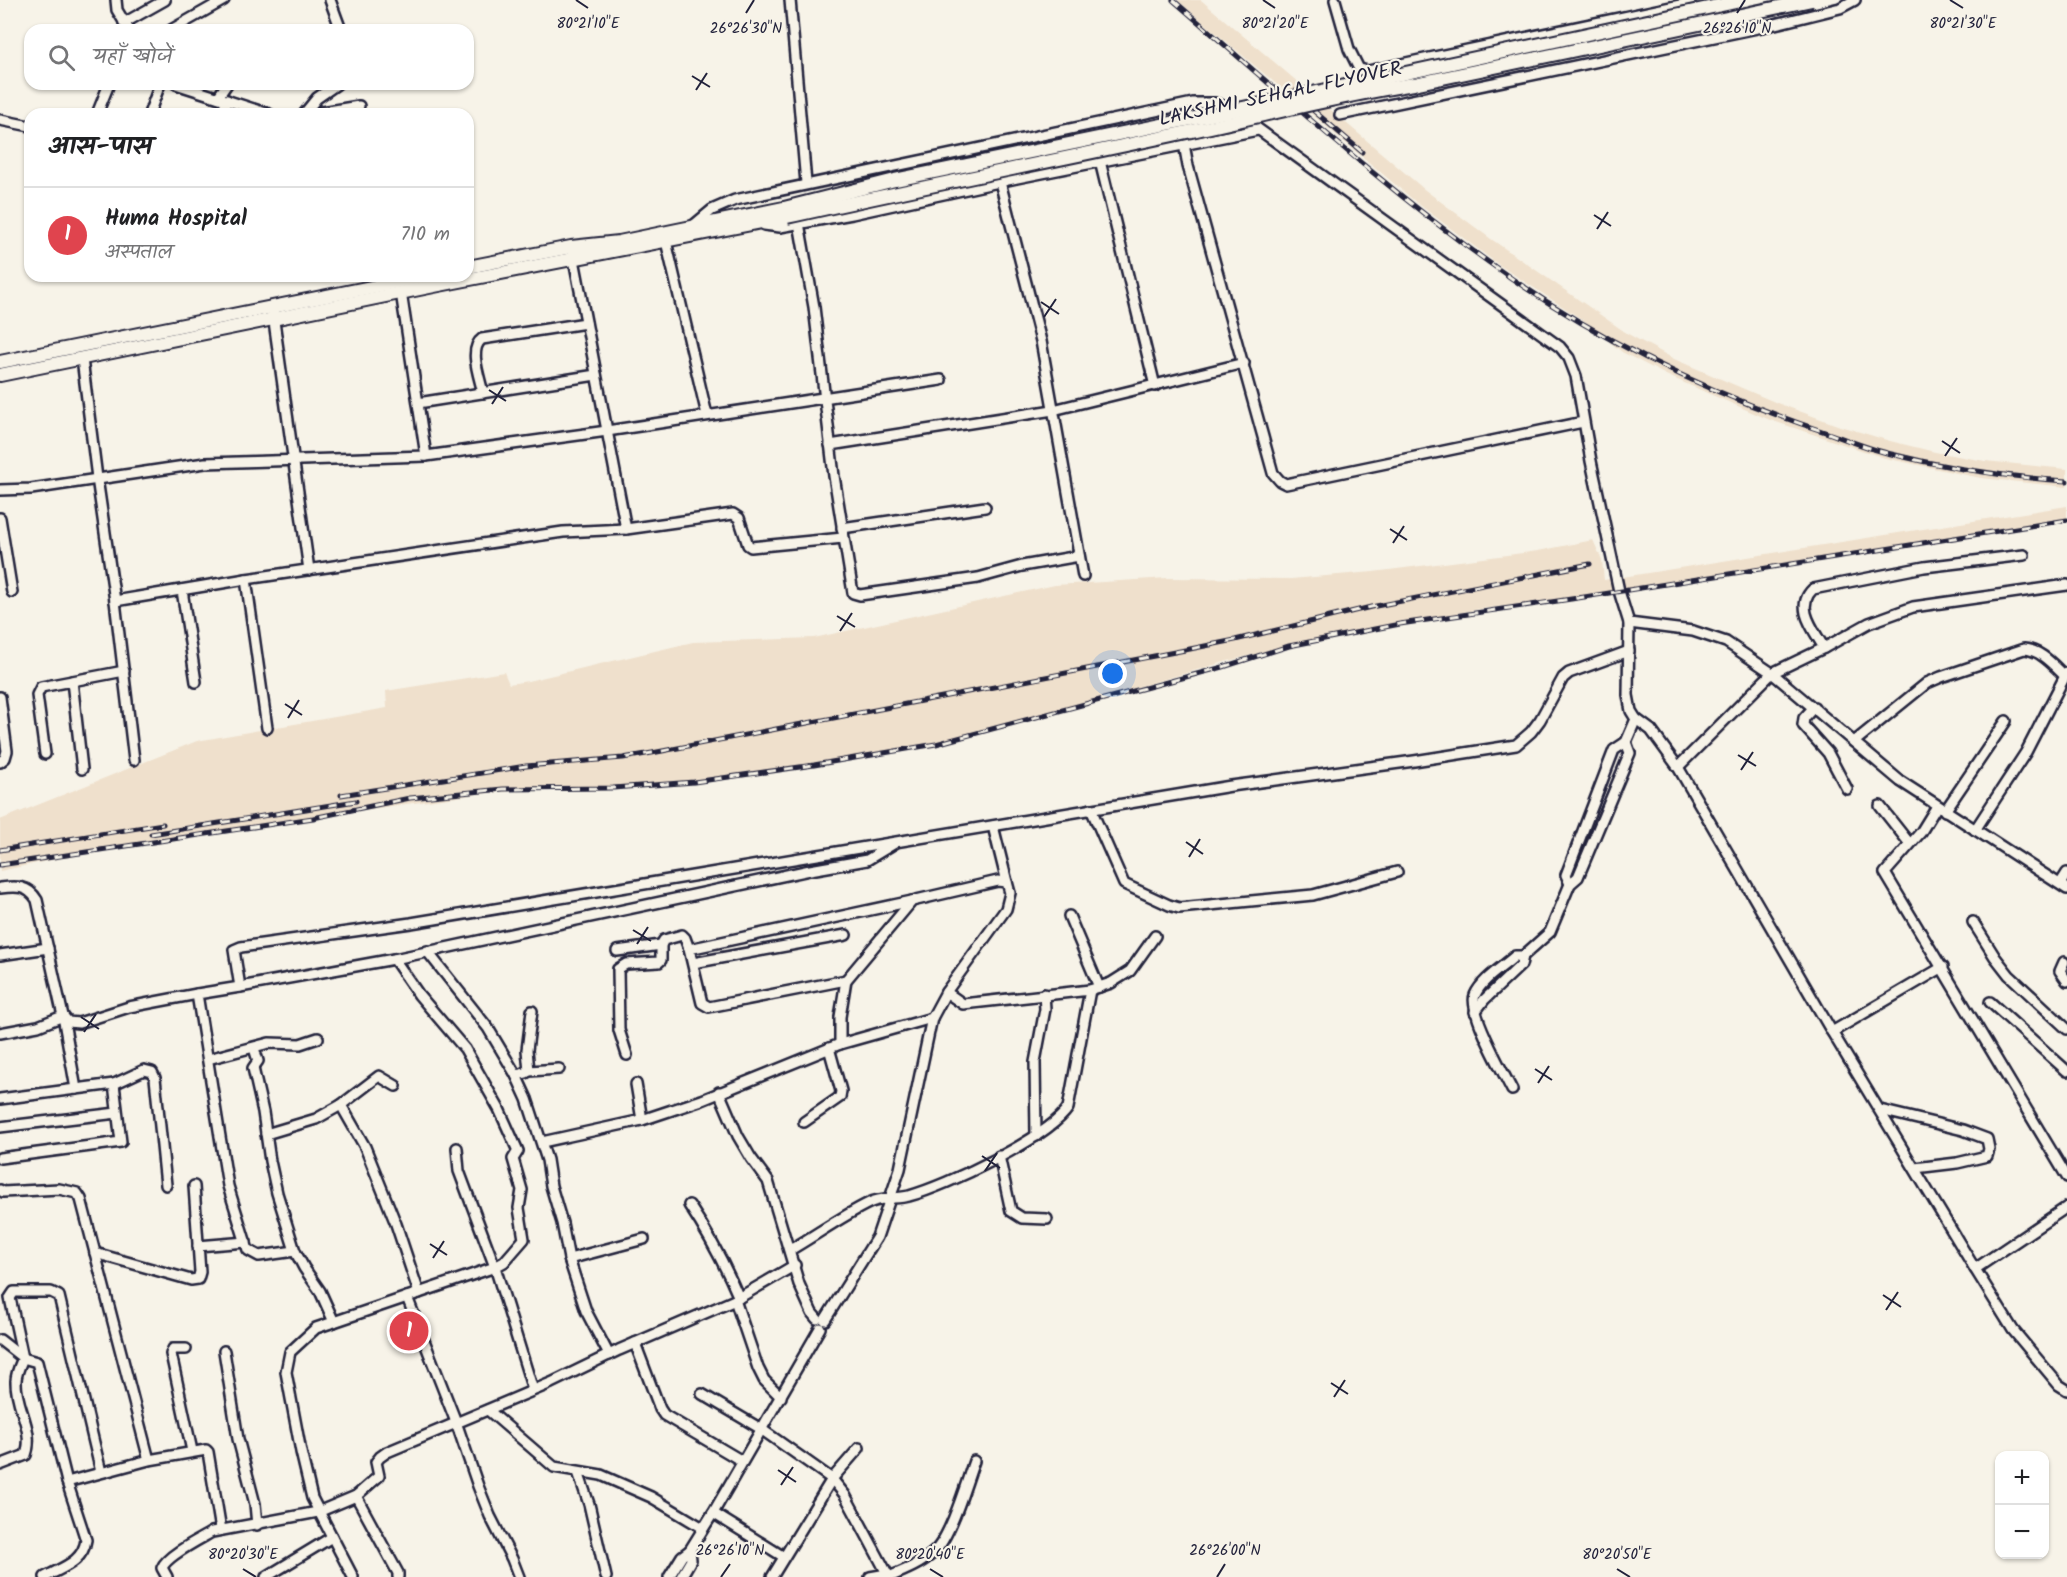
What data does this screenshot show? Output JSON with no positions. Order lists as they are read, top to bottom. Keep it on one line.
{"streets":{"main road":["LAKSHMI SEHGAL FLYOVER"]},"page":{"search":"यहाँ खोजें","heading":"आस-पास","list":[{"mark":"1","name":"Huma Hospital","note":"अस्पताल","value":"710 m"}],"pins":"1","map_buttons":["+","−"]},"coordinates":["80°21'10\"E","80°21'20\"E","80°21'30\"E","26°26'30\"N","26°26'10\"N","26°26'00\"N","80°20'30\"E","80°20'40\"E","80°20'50\"E"]}
